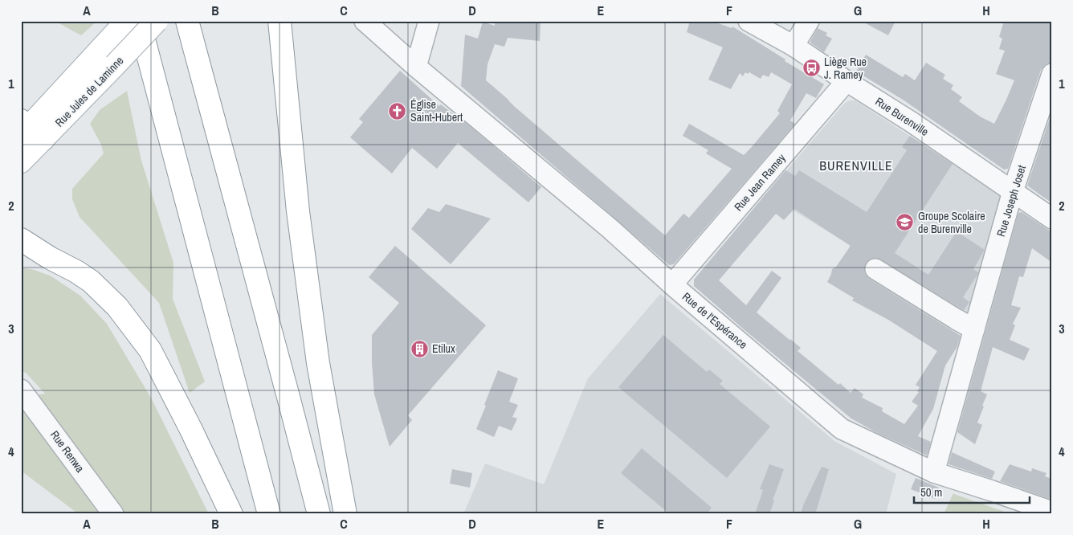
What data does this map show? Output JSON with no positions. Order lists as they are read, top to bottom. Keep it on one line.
{"streets":{"main road":["Rue Jules de Laminne"],"street":["Rue Burenville","Rue Jean Ramey","Rue Joseph Joset","Rue de l'Espérance","Rue Renwa"]},"crossings":[["Rue Burenville","Rue Jean Ramey"],["Rue Burenville","Rue Joseph Joset"],["Rue Jean Ramey","Rue de l'Espérance"],["Rue Joseph Joset","Rue de l'Espérance"]],"districts":["BURENVILLE"],"places":{"bus stop":["Liège Rue J. Ramey"],"church":["Église Saint-Hubert"],"school or university":["Groupe Scolaire de Burenville"],"building":["Etilux"]},"scale_bar":"50 m","grid":{"columns":["A","B","C","D","E","F","G","H"],"rows":["1","2","3","4"]}}
